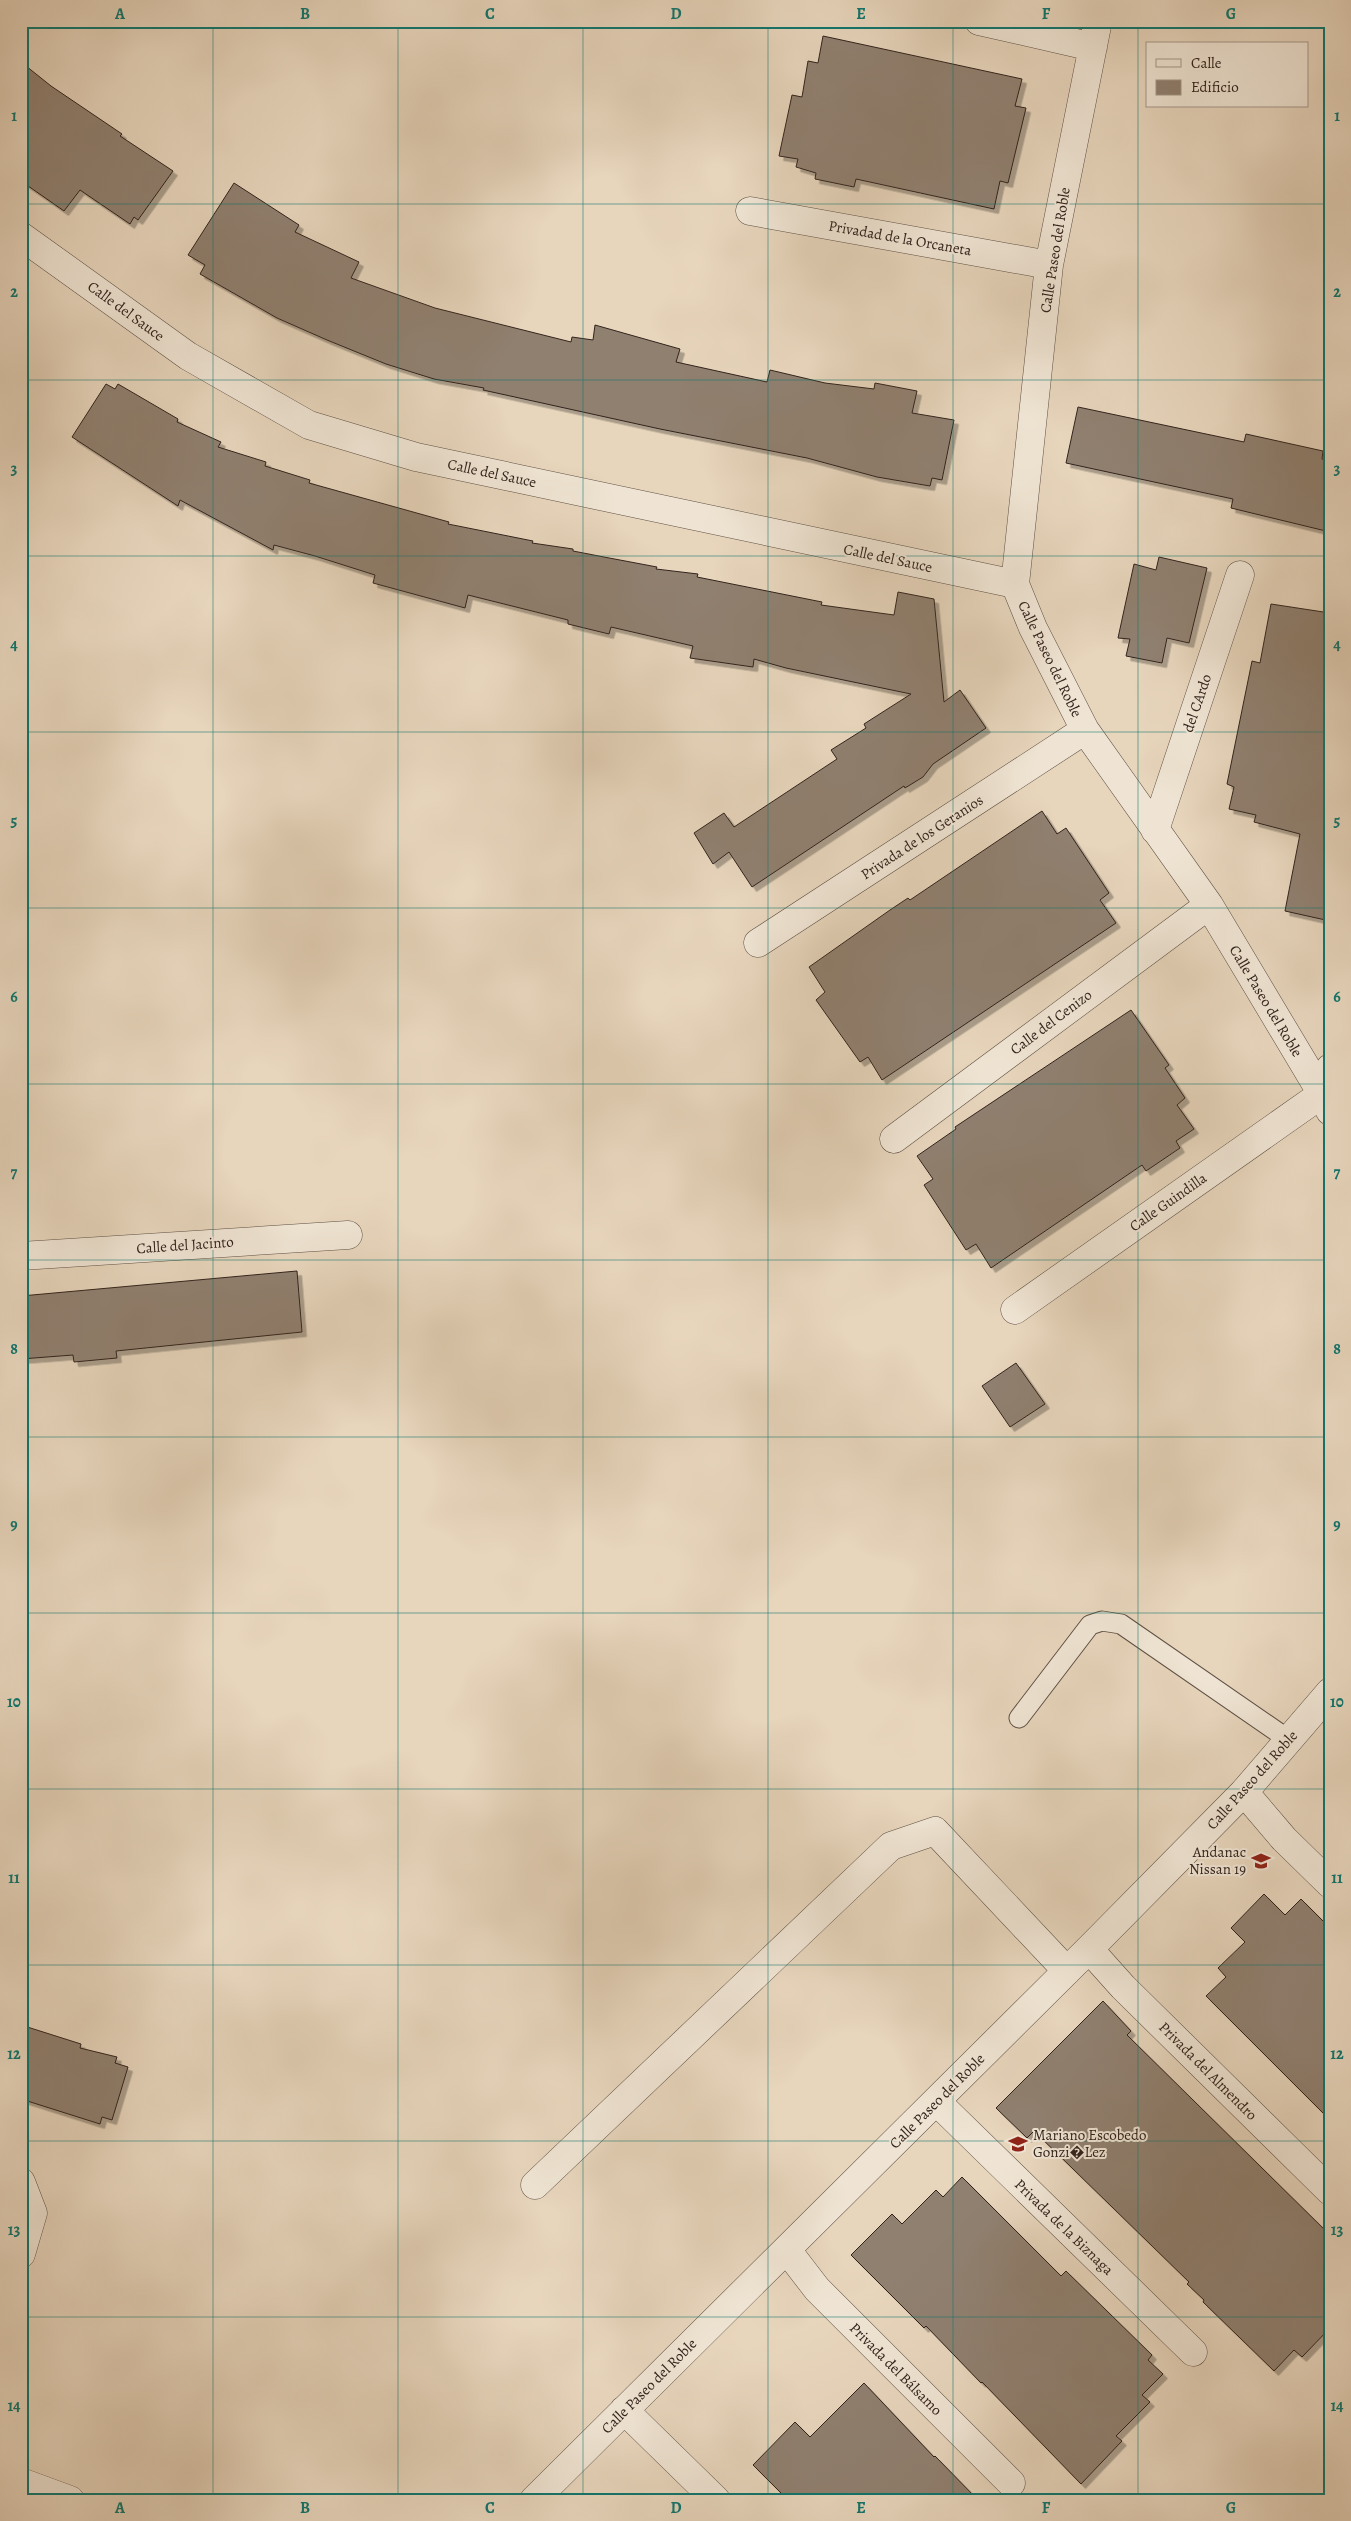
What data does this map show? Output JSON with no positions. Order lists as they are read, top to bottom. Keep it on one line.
{"streets":{"street":["Privadad de la Orcaneta","Calle Paseo del Roble","Calle del Sauce","del CArdo","Privada de los Geranios","Calle del Cenizo","Calle Guindilla","Calle del Jacinto","Privada del Almendro","Privada de la Biznaga","Privada del Bálsamo"]},"crossings":[["Privadad de la Orcaneta","Calle Paseo del Roble"],["Calle Paseo del Roble","Calle del Sauce"],["Calle Paseo del Roble","del CArdo"],["Calle Paseo del Roble","Privada de los Geranios"],["Calle Paseo del Roble","Calle del Cenizo"],["Calle Paseo del Roble","Calle Guindilla"],["Calle Paseo del Roble","Privada del Almendro"],["Calle Paseo del Roble","Privada de la Biznaga"],["Calle Paseo del Roble","Privada del Bálsamo"]],"places":{"school or university":["Andanac Nissan 19","Mariano Escobedo Gonzi�Lez"]},"legend":["Calle","Edificio"],"grid":{"columns":["A","B","C","D","E","F","G"],"rows":["1","2","3","4","5","6","7","8","9","10","11","12","13","14"]}}
